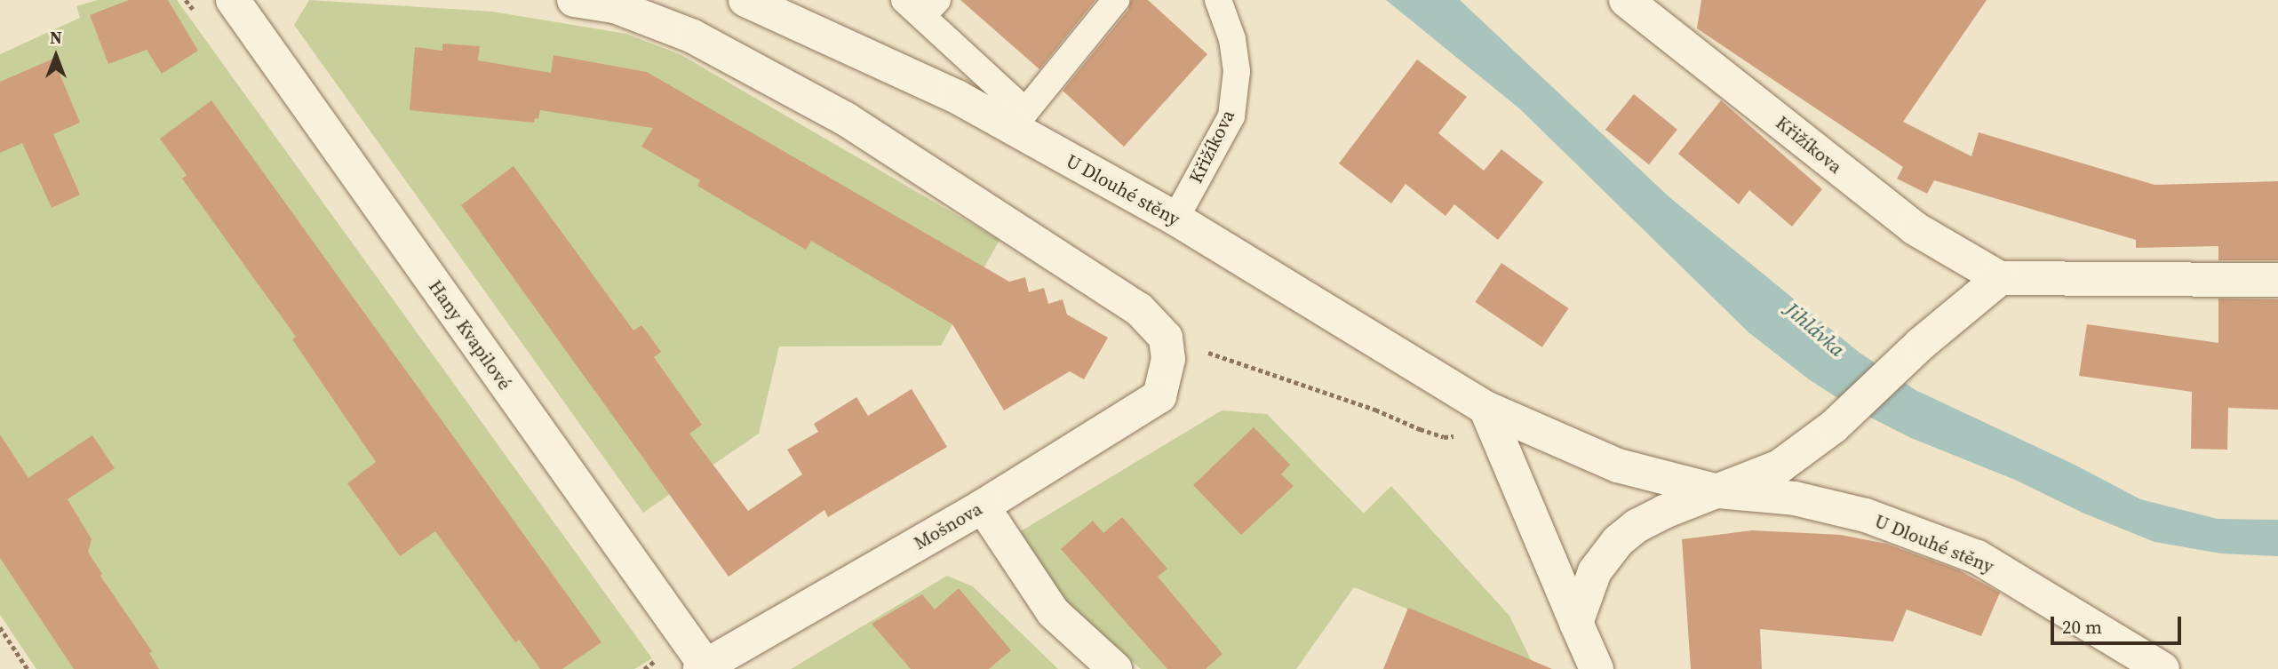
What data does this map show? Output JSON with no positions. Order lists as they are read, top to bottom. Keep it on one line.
{"streets":{"street":["Křižíkova","U Dlouhé stěny","Hany Kvapilové","Mošnova"]},"crossings":[["Křižíkova","U Dlouhé stěny"],["Hany Kvapilové","Mošnova"]],"water":["Jihlávka"],"scale_bar":"20 m","north":"top"}
